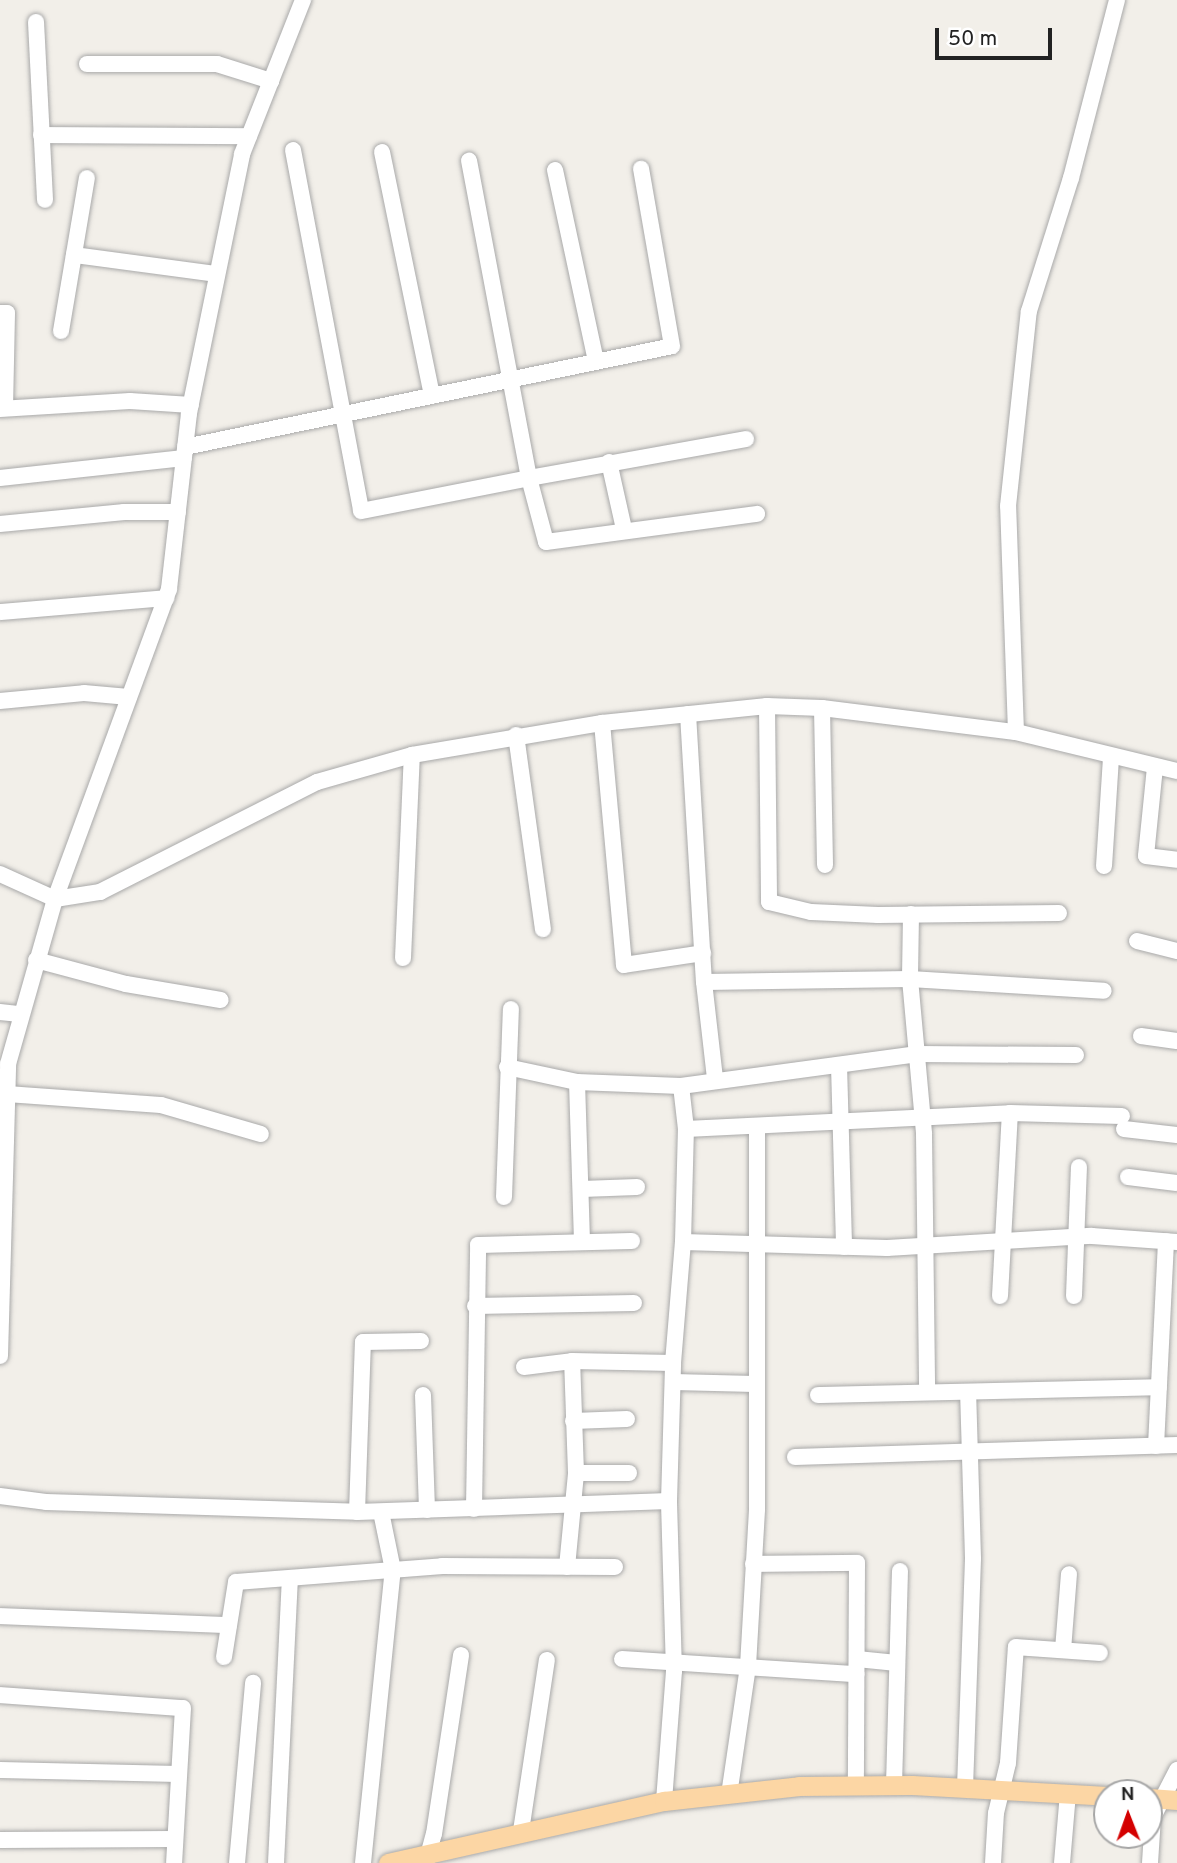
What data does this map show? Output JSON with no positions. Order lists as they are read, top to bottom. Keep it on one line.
{"scale_bar":"50 m","north":"top"}
